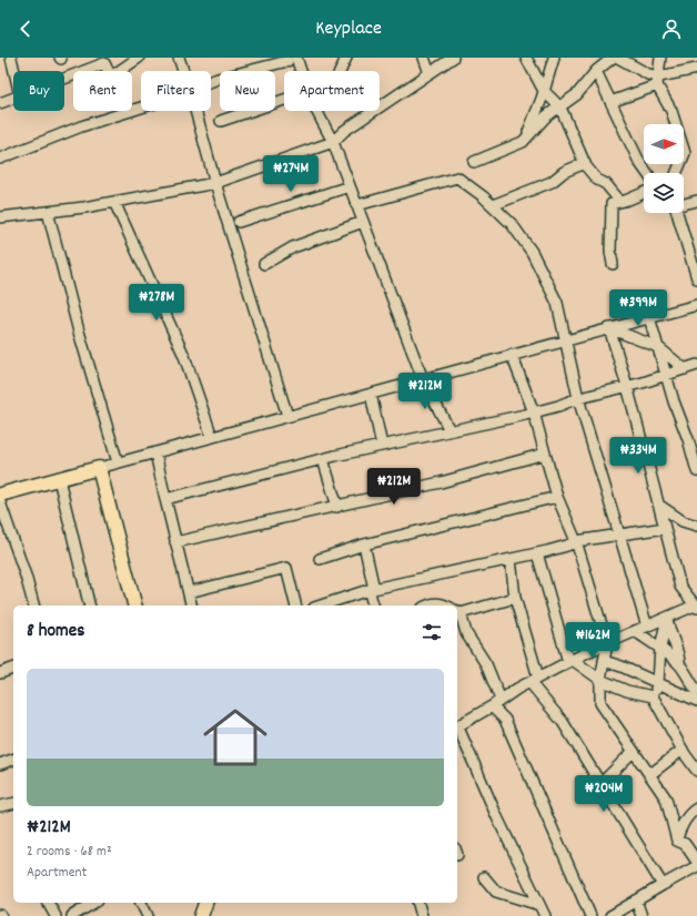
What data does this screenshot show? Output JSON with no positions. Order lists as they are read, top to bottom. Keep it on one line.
{"north":"right","page":{"header":"Keyplace","chip":["Buy","Rent","Filters","New","Apartment"],"price":["₦274M","₦278M","₦399M","₦212M","₦334M","₦212M","₦162M","₦204M"],"heading":"8 homes","list":[{"name":"₦212M","note":"2 rooms · 68 m² · Apartment"}]}}
